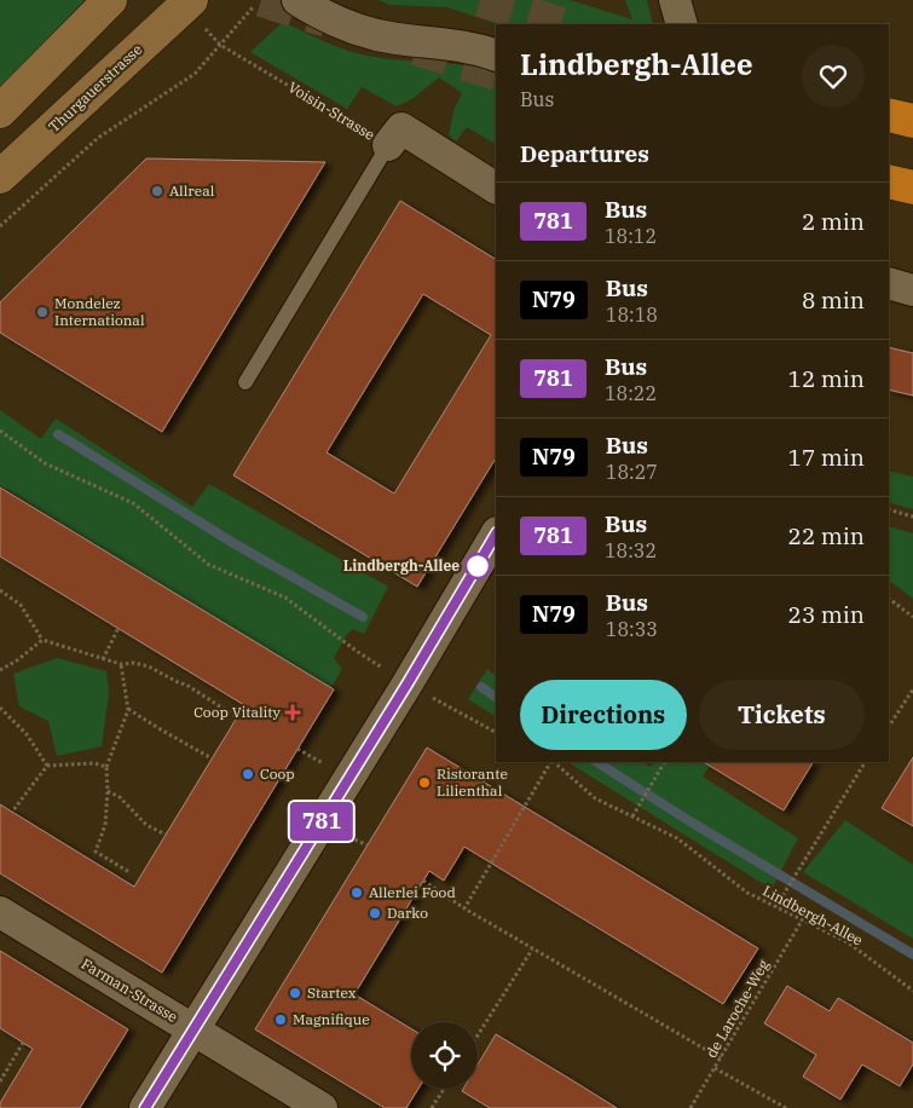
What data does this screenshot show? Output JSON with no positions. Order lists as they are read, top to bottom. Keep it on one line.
{"streets":{"main road":["Thurgauerstrasse"],"street":["Voisin-Strasse","Farman-Strasse"],"path":["Lindbergh-Allee","de Laroche-Weg"]},"crossings":[["Lindbergh-Allee","de Laroche-Weg"]],"places":{"other":["Allreal","Mondelez International","Lindbergh-Allee","Coop","Ristorante Lilienthal","Allerlei Food","Darko","Startex","Magnifique"],"health":["Coop Vitality"]},"lines":["bus line 781"],"page":{"on_map":"781","heading":[["Lindbergh-Allee","Bus"],"Departures"],"list":[{"mark":"781","name":"Bus","note":"18:12","value":"2 min"},{"mark":"N79","name":"Bus","note":"18:18","value":"8 min"},{"mark":"781","name":"Bus","note":"18:22","value":"12 min"},{"mark":"N79","name":"Bus","note":"18:27","value":"17 min"},{"mark":"781","name":"Bus","note":"18:32","value":"22 min"},{"mark":"N79","name":"Bus","note":"18:33","value":"23 min"}],"buttons":["Directions","Tickets"]}}
